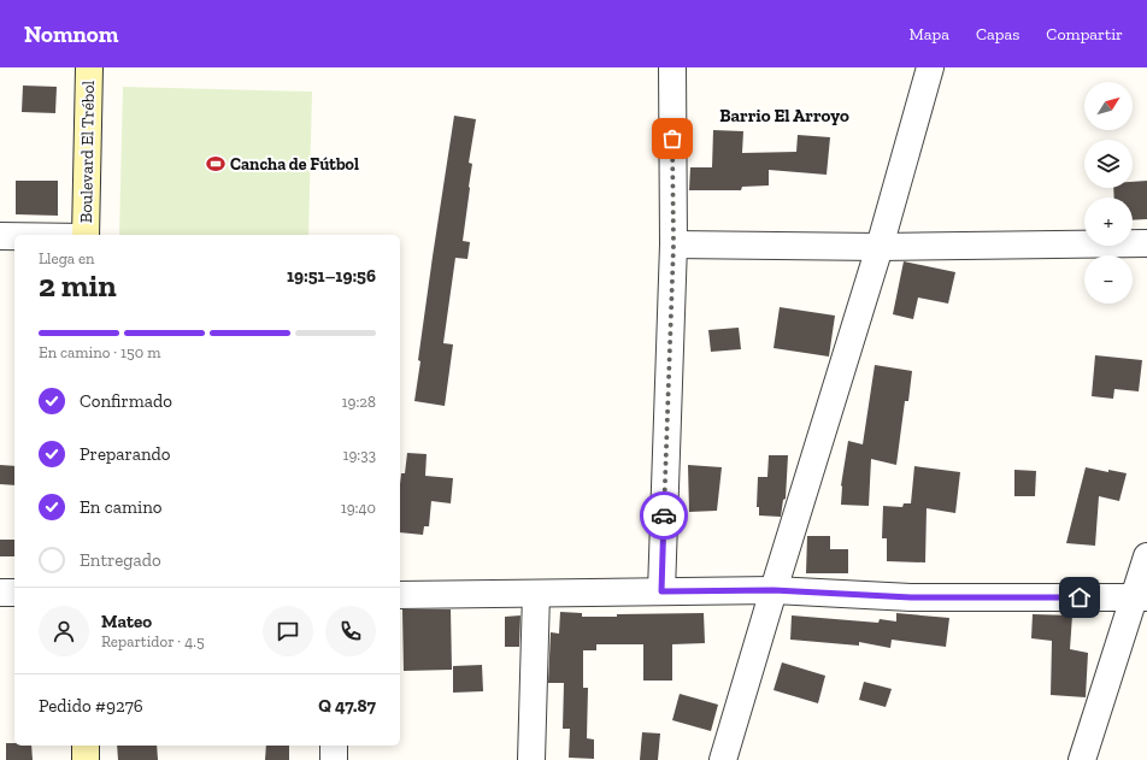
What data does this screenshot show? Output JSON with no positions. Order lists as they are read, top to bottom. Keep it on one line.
{"streets":{"main road":["Boulevard El Trébol"]},"districts":["Barrio El Arroyo"],"places":{"sports":["Cancha de Fútbol"]},"north":"top right","page":{"header":"Nomnom","nav":["Mapa","Capas","Compartir"],"map_buttons":["+","−"],"heading":["2 min","Llega en","19:51–19:56"],"panel":["Mateo","Repartidor · 4.5","Pedido #9276","Q 47.87"],"bar":"En camino · 150 m","list":[["Confirmado","19:28"],["Preparando","19:33"],["En camino","19:40"],"Entregado"]}}
